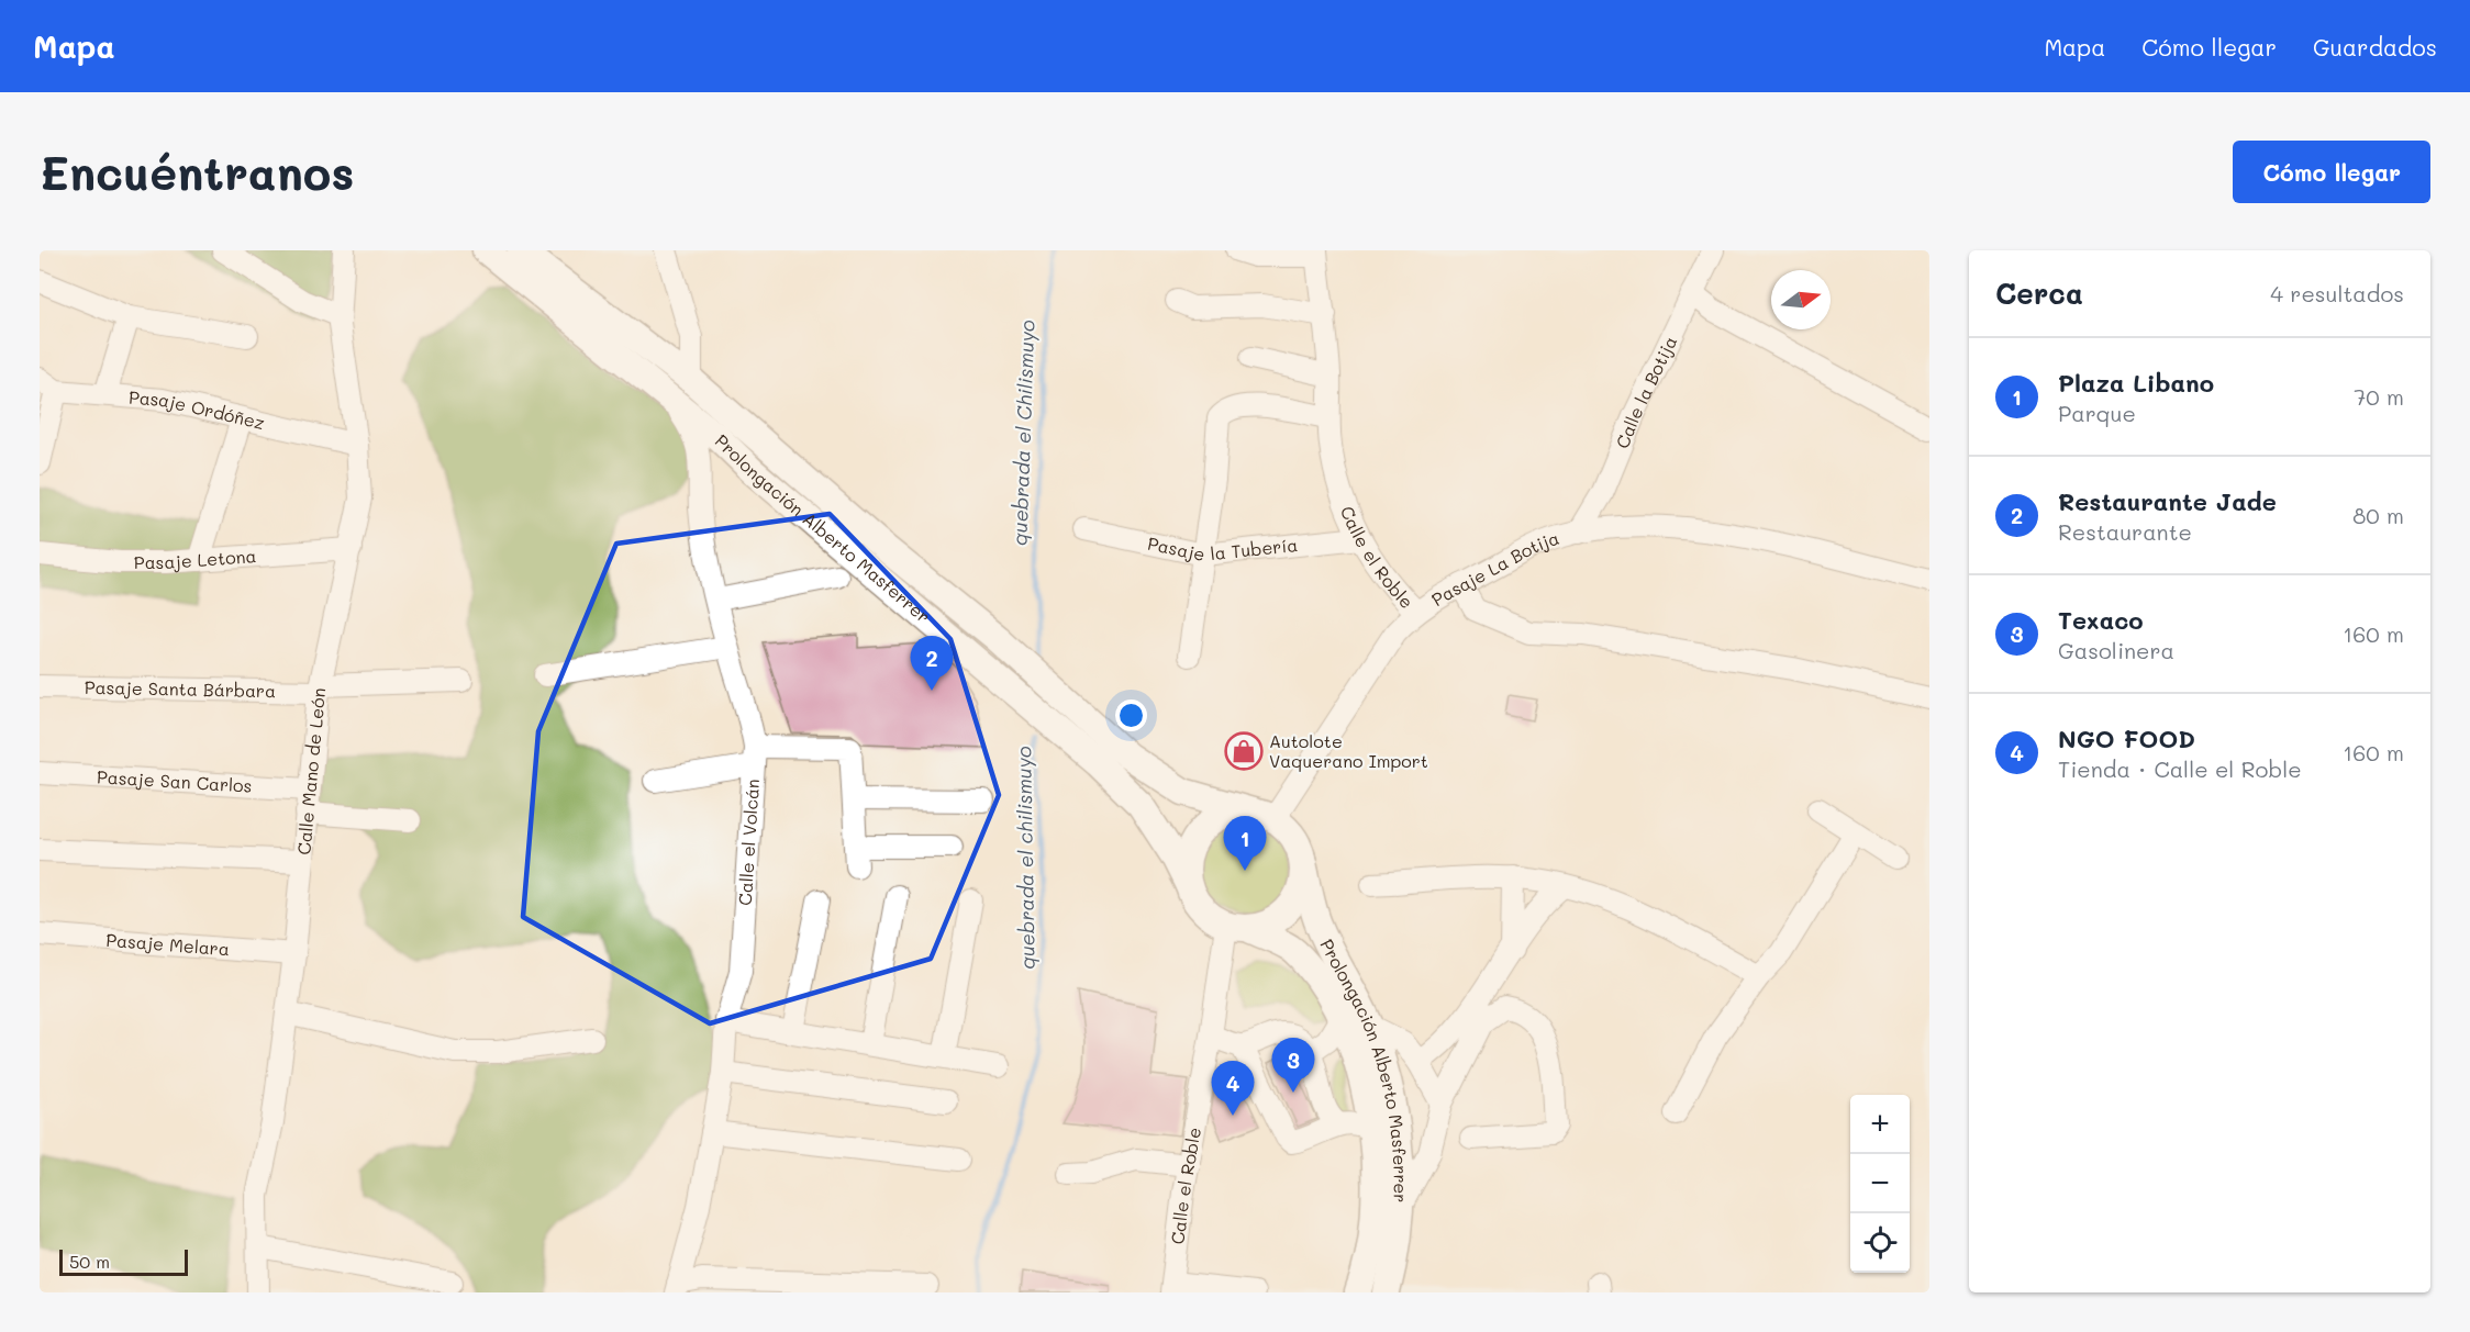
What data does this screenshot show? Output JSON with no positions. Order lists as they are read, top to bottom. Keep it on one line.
{"streets":{"main road":["Prolongación Alberto Masferrer"],"street":["Calle la Botija","Pasaje Ordóñez","Pasaje la Tubería","Calle el Roble","Pasaje Letona","Pasaje La Botija","Pasaje Santa Bárbara","Calle Mano de León","Pasaje San Carlos","Calle el Volcán","Pasaje Melara"]},"crossings":[["Calle la Botija","Pasaje La Botija"],["Pasaje Ordóñez","Calle Mano de León"],["Prolongación Alberto Masferrer","Calle el Roble"],["Prolongación Alberto Masferrer","Calle el Volcán"],["Pasaje la Tubería","Calle el Roble"],["Calle el Roble","Pasaje La Botija"],["Pasaje Letona","Calle Mano de León"],["Pasaje Santa Bárbara","Calle Mano de León"],["Calle Mano de León","Pasaje San Carlos"],["Calle Mano de León","Pasaje Melara"]],"water":["quebrada el Chilismuyo","quebrada el chilismuyo"],"places":{"shop":["Autolote Vaquerano Import"]},"scale_bar":"50 m","north":"right","page":{"header":"Mapa","nav":["Mapa","Cómo llegar","Guardados"],"buttons":"Cómo llegar","title":"Encuéntranos","heading":["Cerca","4 resultados"],"list":[{"mark":"1","name":"Plaza Libano","note":"Parque","value":"70 m"},{"mark":"2","name":"Restaurante Jade","note":"Restaurante","value":"80 m"},{"mark":"3","name":"Texaco","note":"Gasolinera","value":"160 m"},{"mark":"4","name":"NGO FOOD","note":"Tienda · Calle el Roble","value":"160 m"}],"pins":["2","1","3","4"],"map_buttons":["+","−"],"scale":"50 m"}}
